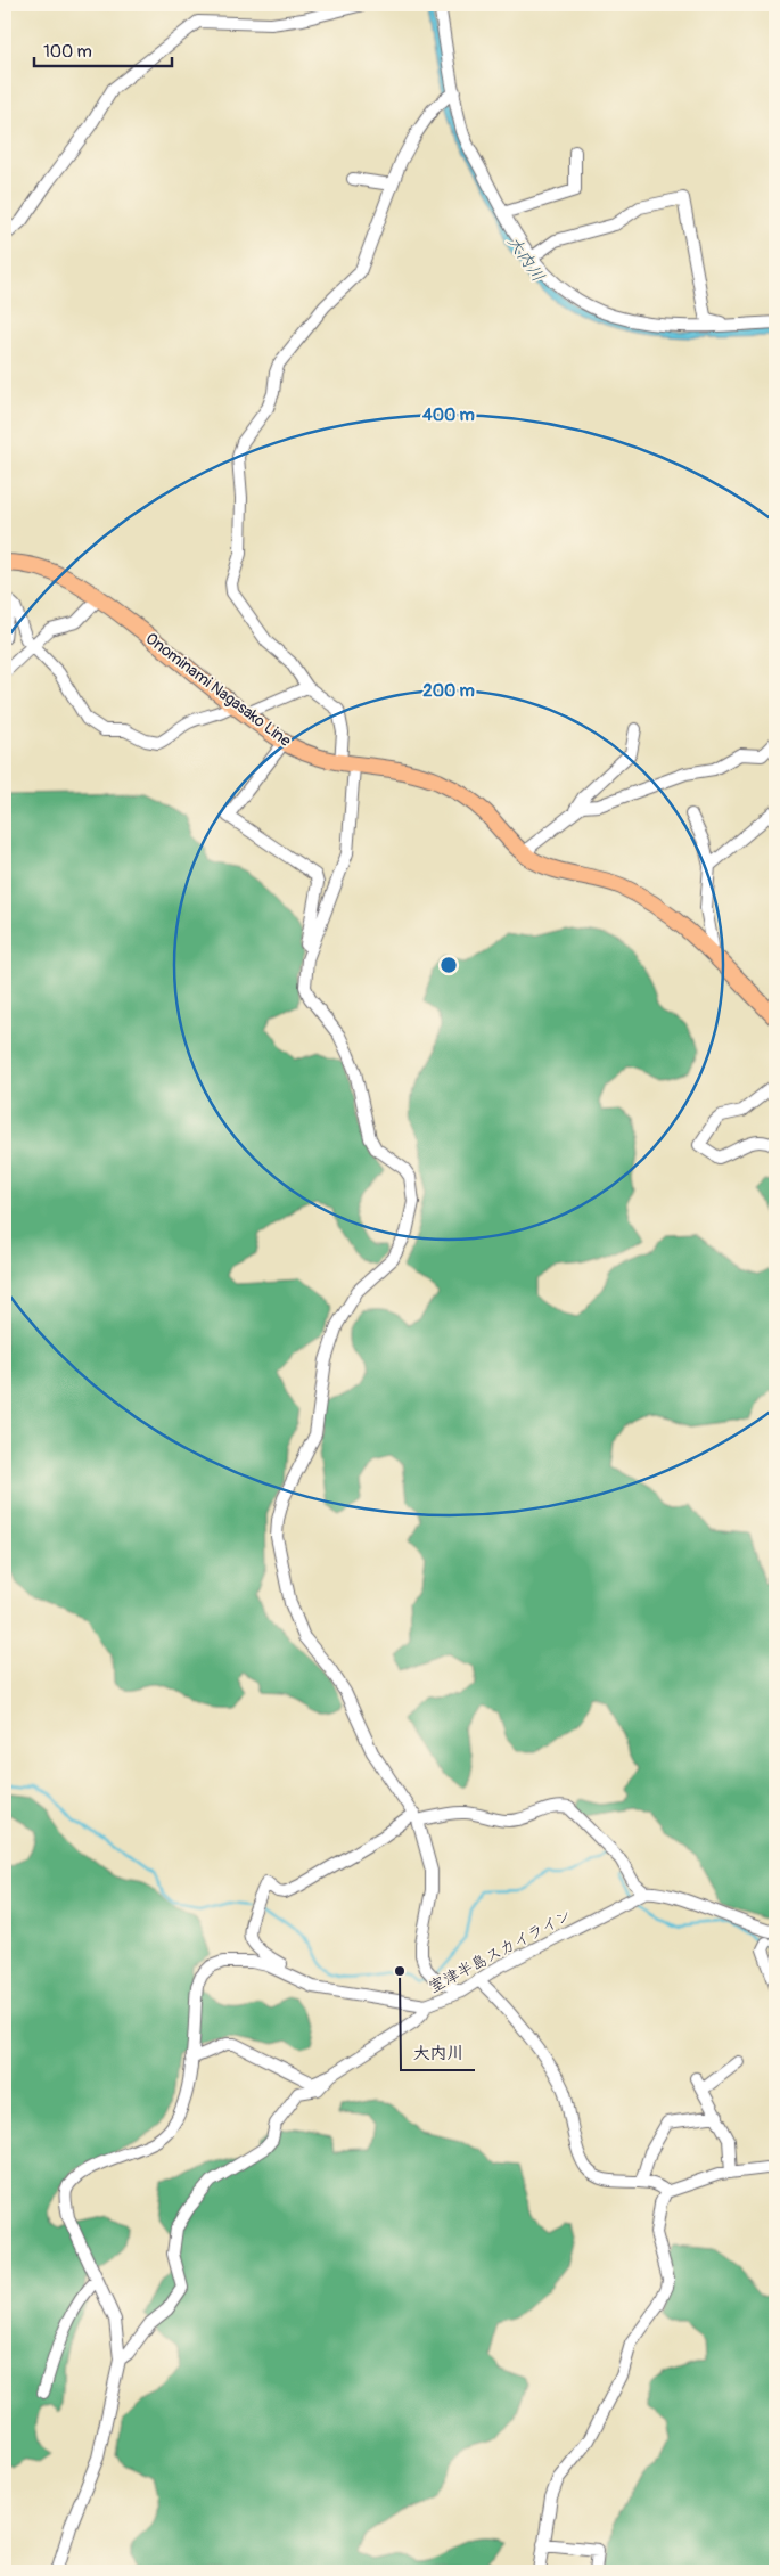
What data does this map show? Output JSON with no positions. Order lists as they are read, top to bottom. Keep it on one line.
{"streets":{"main road":["Onominami Nagasako Line"],"street":["室津半島スカイライン"]},"water":["大内川"],"places":["大内川"],"scale_bar":"100 m","rings":["400 m","200 m"]}
